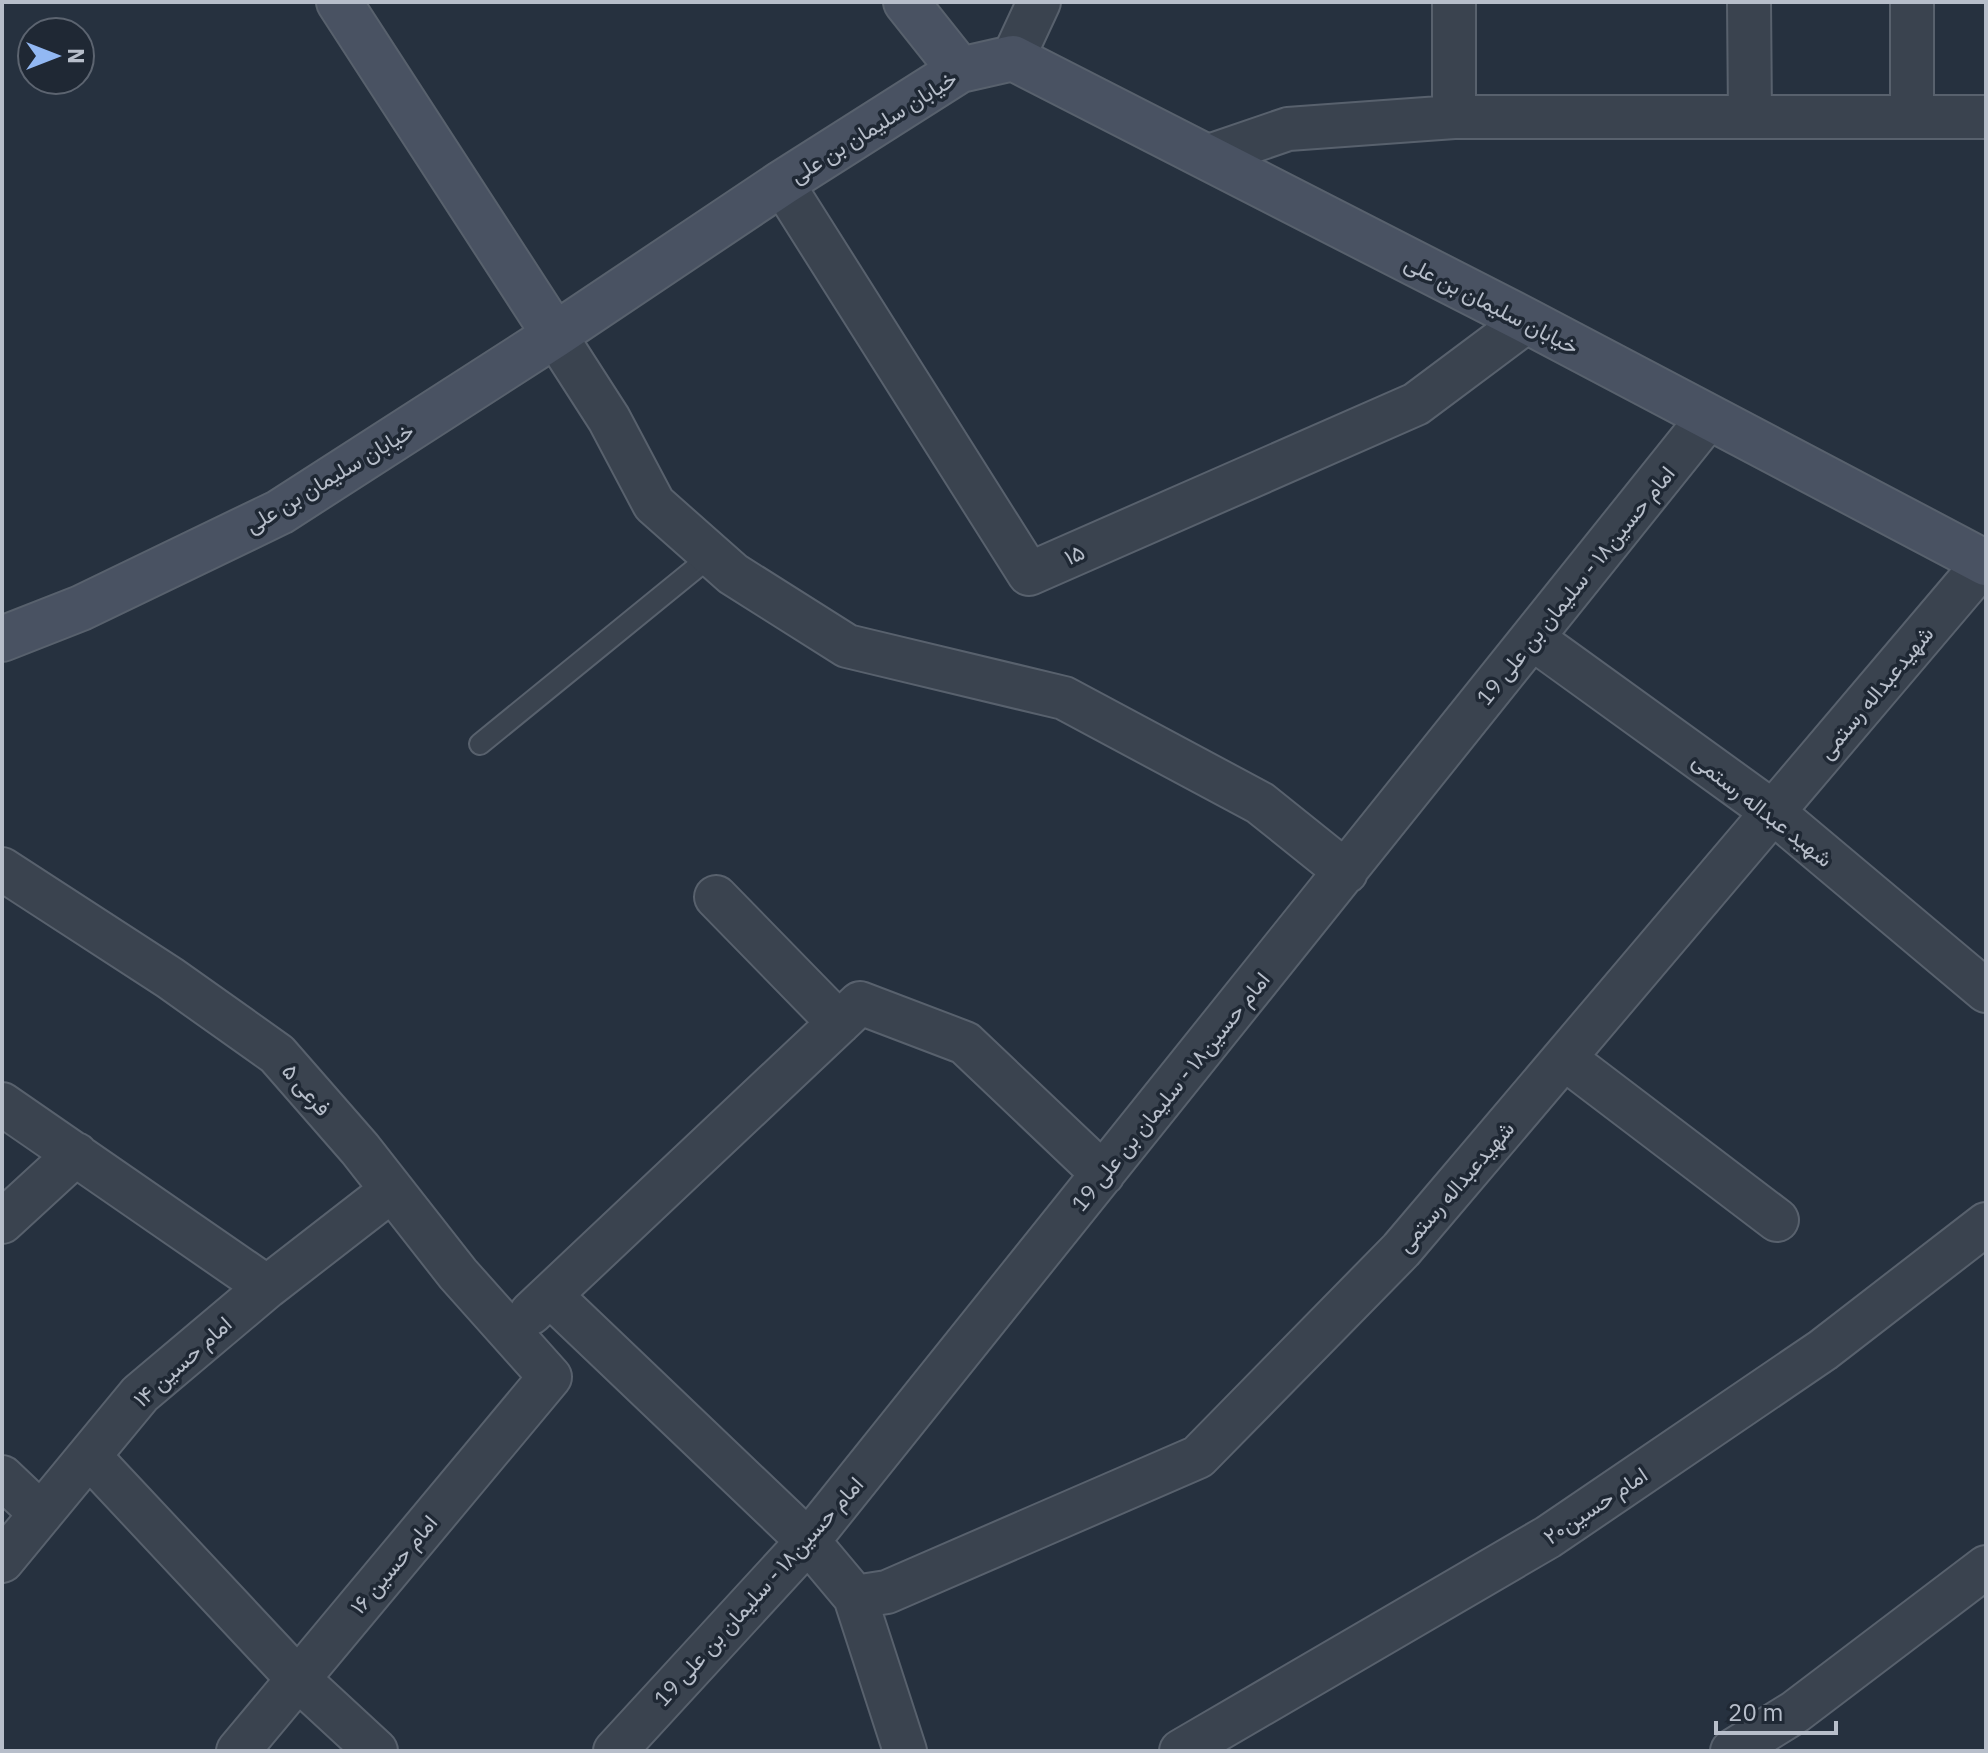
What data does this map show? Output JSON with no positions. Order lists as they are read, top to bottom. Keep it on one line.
{"streets":{"street":["خیابان سلیمان بن علی","۱۵","امام حسین۱۸ - سلیمان بن علی 19","شهیدعبداله رستمی","شهید عبداله رستمی","فرعی ۵","امام حسین ۱۴","امام حسین۲۰","امام حسین ۱۶"]},"crossings":[["خیابان سلیمان بن علی","۱۵"],["خیابان سلیمان بن علی","امام حسین۱۸ - سلیمان بن علی 19"],["خیابان سلیمان بن علی","شهیدعبداله رستمی"],["امام حسین۱۸ - سلیمان بن علی 19","شهید عبداله رستمی"],["شهیدعبداله رستمی","شهید عبداله رستمی"],["فرعی ۵","امام حسین ۱۴"],["فرعی ۵","امام حسین ۱۶"]],"scale_bar":"20 m","north":"right"}
